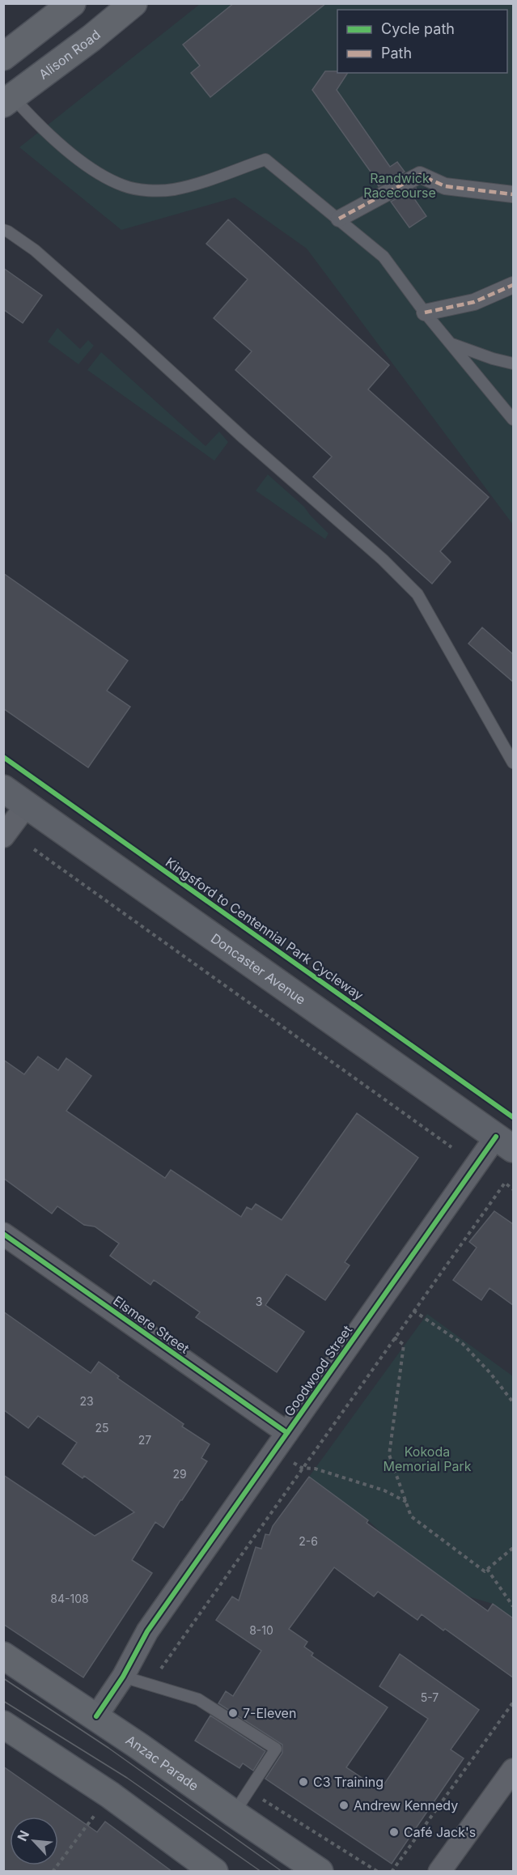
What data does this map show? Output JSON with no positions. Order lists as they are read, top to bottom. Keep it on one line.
{"streets":{"main road":["Alison Road","Doncaster Avenue","Anzac Parade"],"street":["Elsmere Street","Goodwood Street"],"cycle path":["Kingsford to Centennial Park Cycleway"]},"crossings":[["Doncaster Avenue","Goodwood Street"],["Elsmere Street","Goodwood Street"],["Goodwood Street","Anzac Parade"]],"parks":["Randwick Racecourse","Kokoda Memorial Park"],"places":["7-Eleven","C3 Training","Andrew Kennedy","Café Jack's"],"house_numbers":["3","23","25","27","29","2-6","84-108","8-10","5-7"],"legend":["Cycle path","Path"],"north":"top left"}
